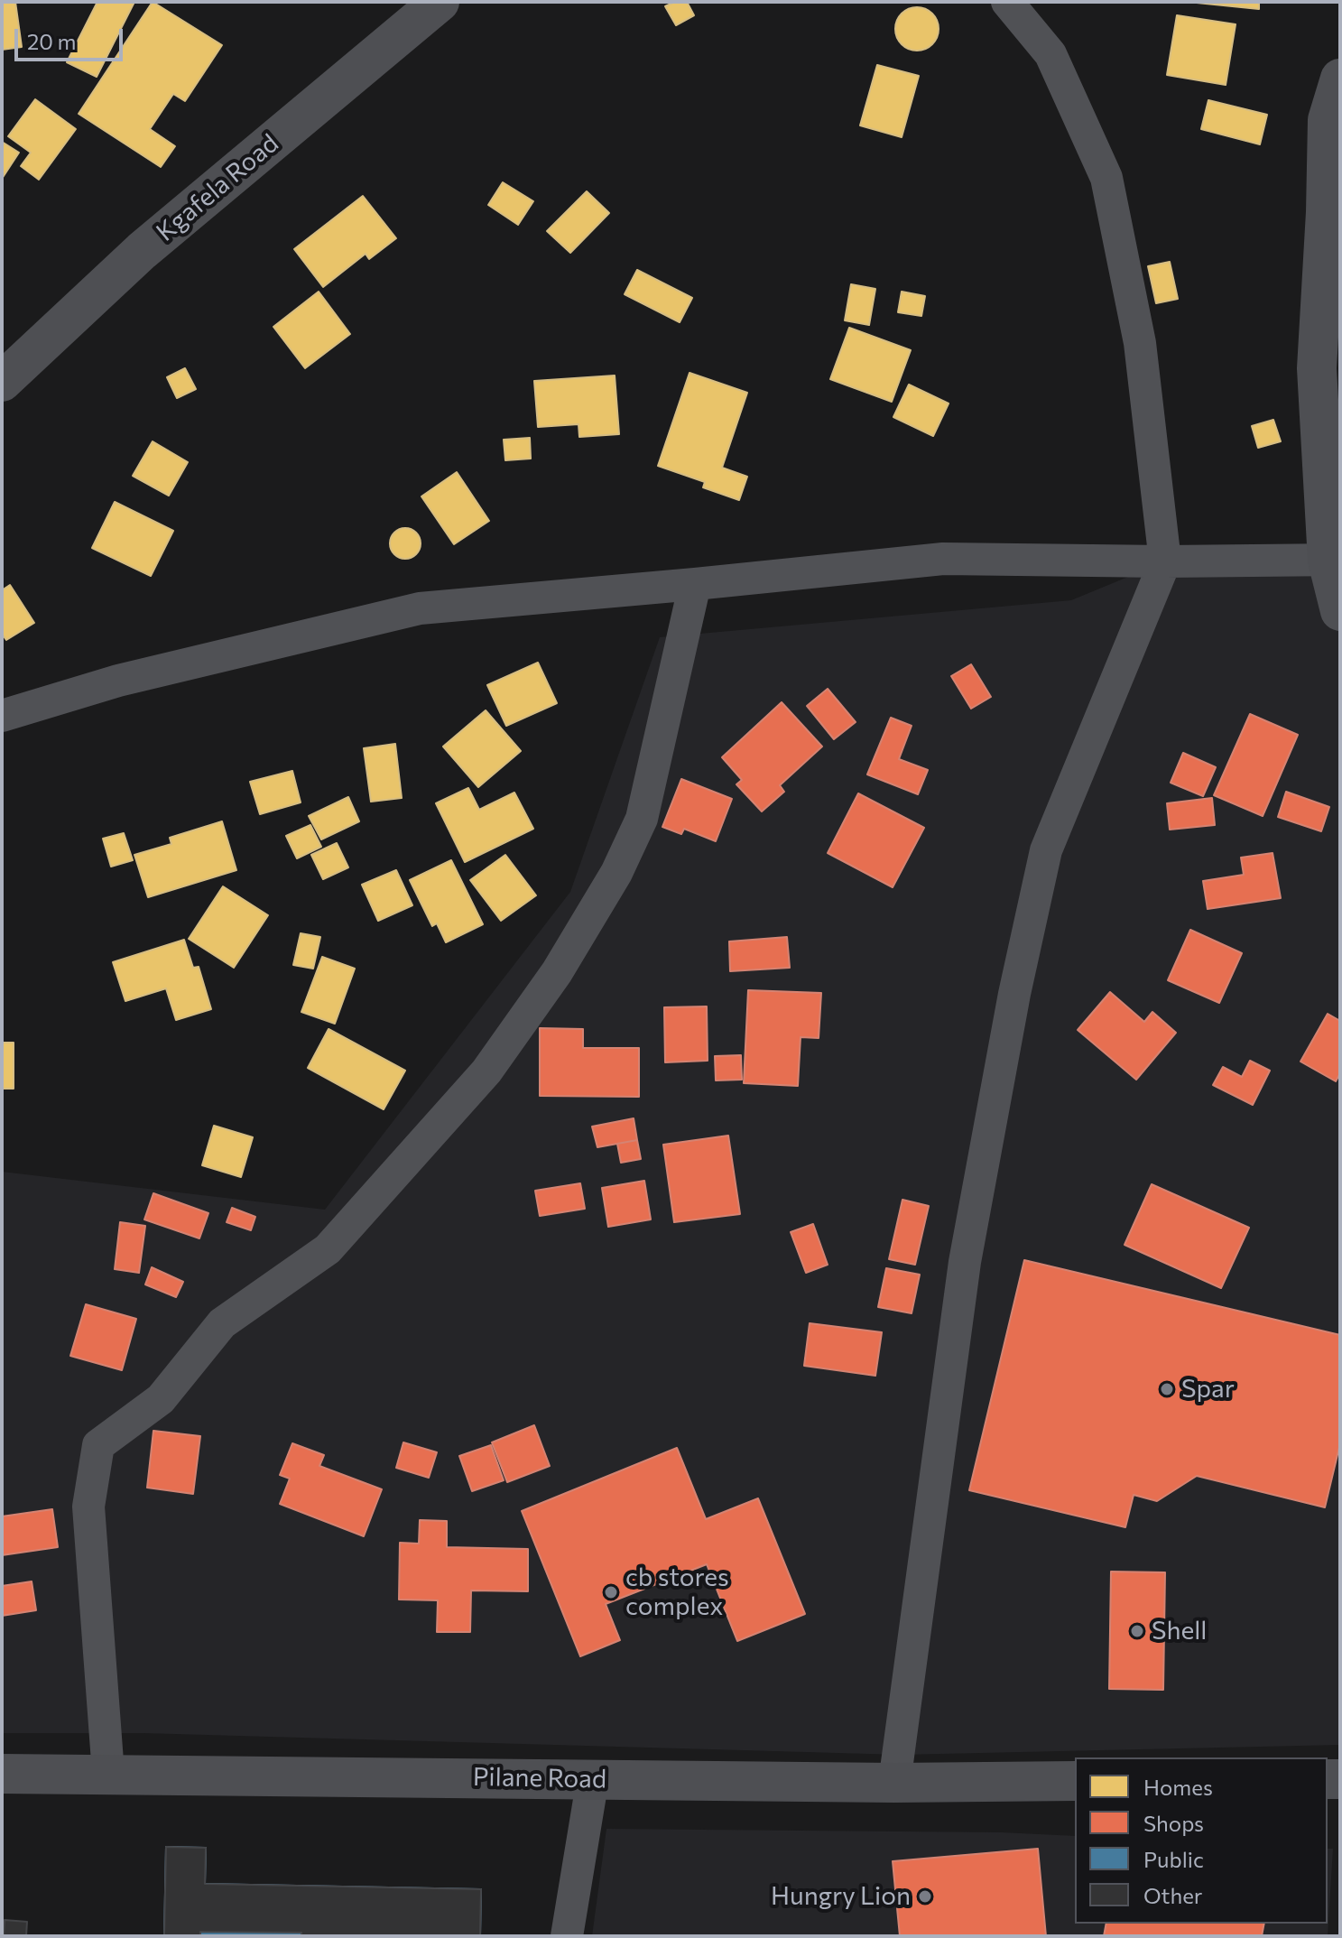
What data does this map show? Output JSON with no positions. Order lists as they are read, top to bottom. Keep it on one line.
{"streets":{"street":["Kgafela Road","Pilane Road"]},"places":["Spar","cb stores complex","Shell","Hungry Lion"],"legend":["Homes","Shops","Public","Other"],"scale_bar":"20 m"}
